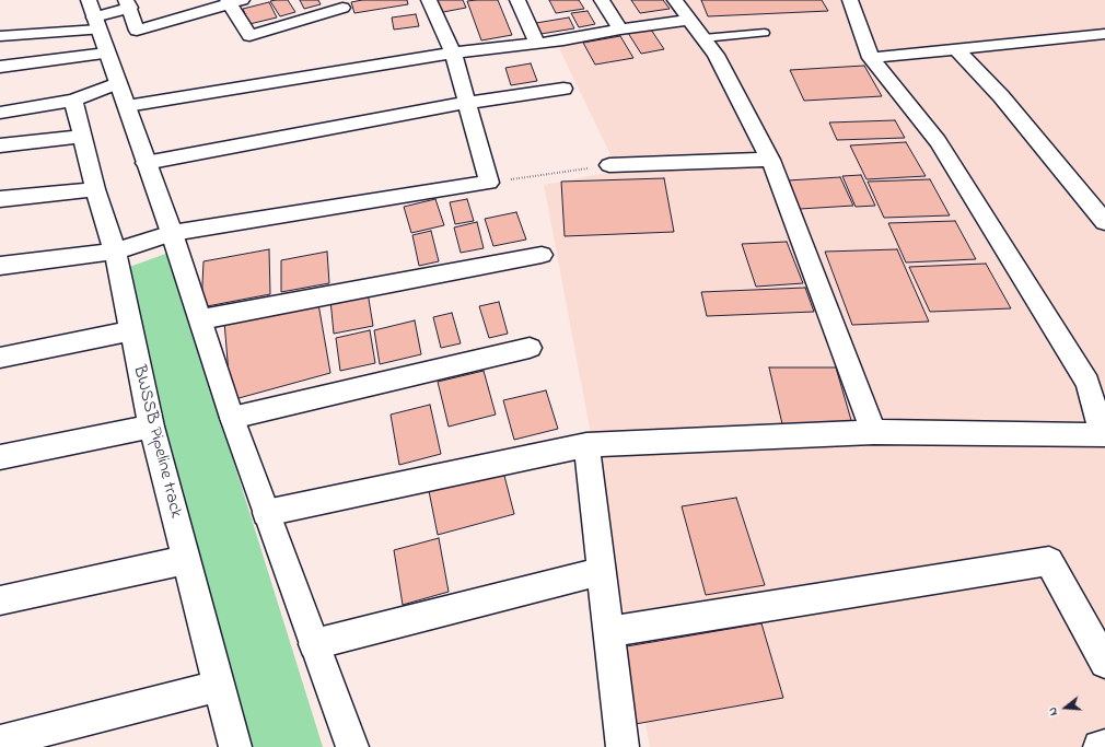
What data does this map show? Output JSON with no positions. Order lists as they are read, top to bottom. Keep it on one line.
{"streets":{"street":["BWSSB Pipeline track"]},"north":"left"}
